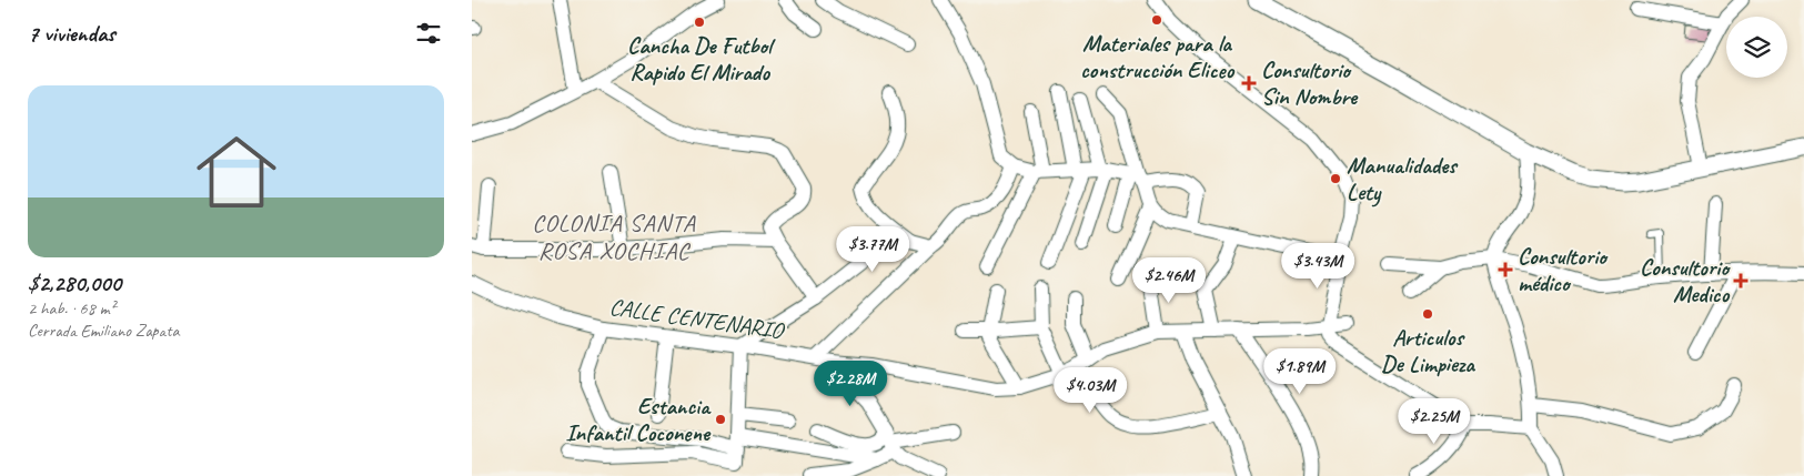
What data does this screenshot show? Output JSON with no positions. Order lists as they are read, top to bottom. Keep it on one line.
{"streets":{"street":["CALLE CENTENARIO"]},"districts":["COLONIA SANTA ROSA XOCHIAC"],"places":{"other":["Materiales para la construcción Eliceo","Cancha De Futbol Rapido El Mirado","Manualidades Lety","Articulos De Limpieza","Estancia Infantil Coconene"],"health":["Consultorio Sin Nombre","Consultorio médico","Consultorio Medico"]},"page":{"heading":"7 viviendas","list":[{"name":"$2,280,000","note":"2 hab. · 68 m² · Cerrada Emiliano Zapata"}],"price":["$3.77M","$3.43M","$2.46M","$1.89M","$2.28M","$4.03M","$2.25M"]}}
